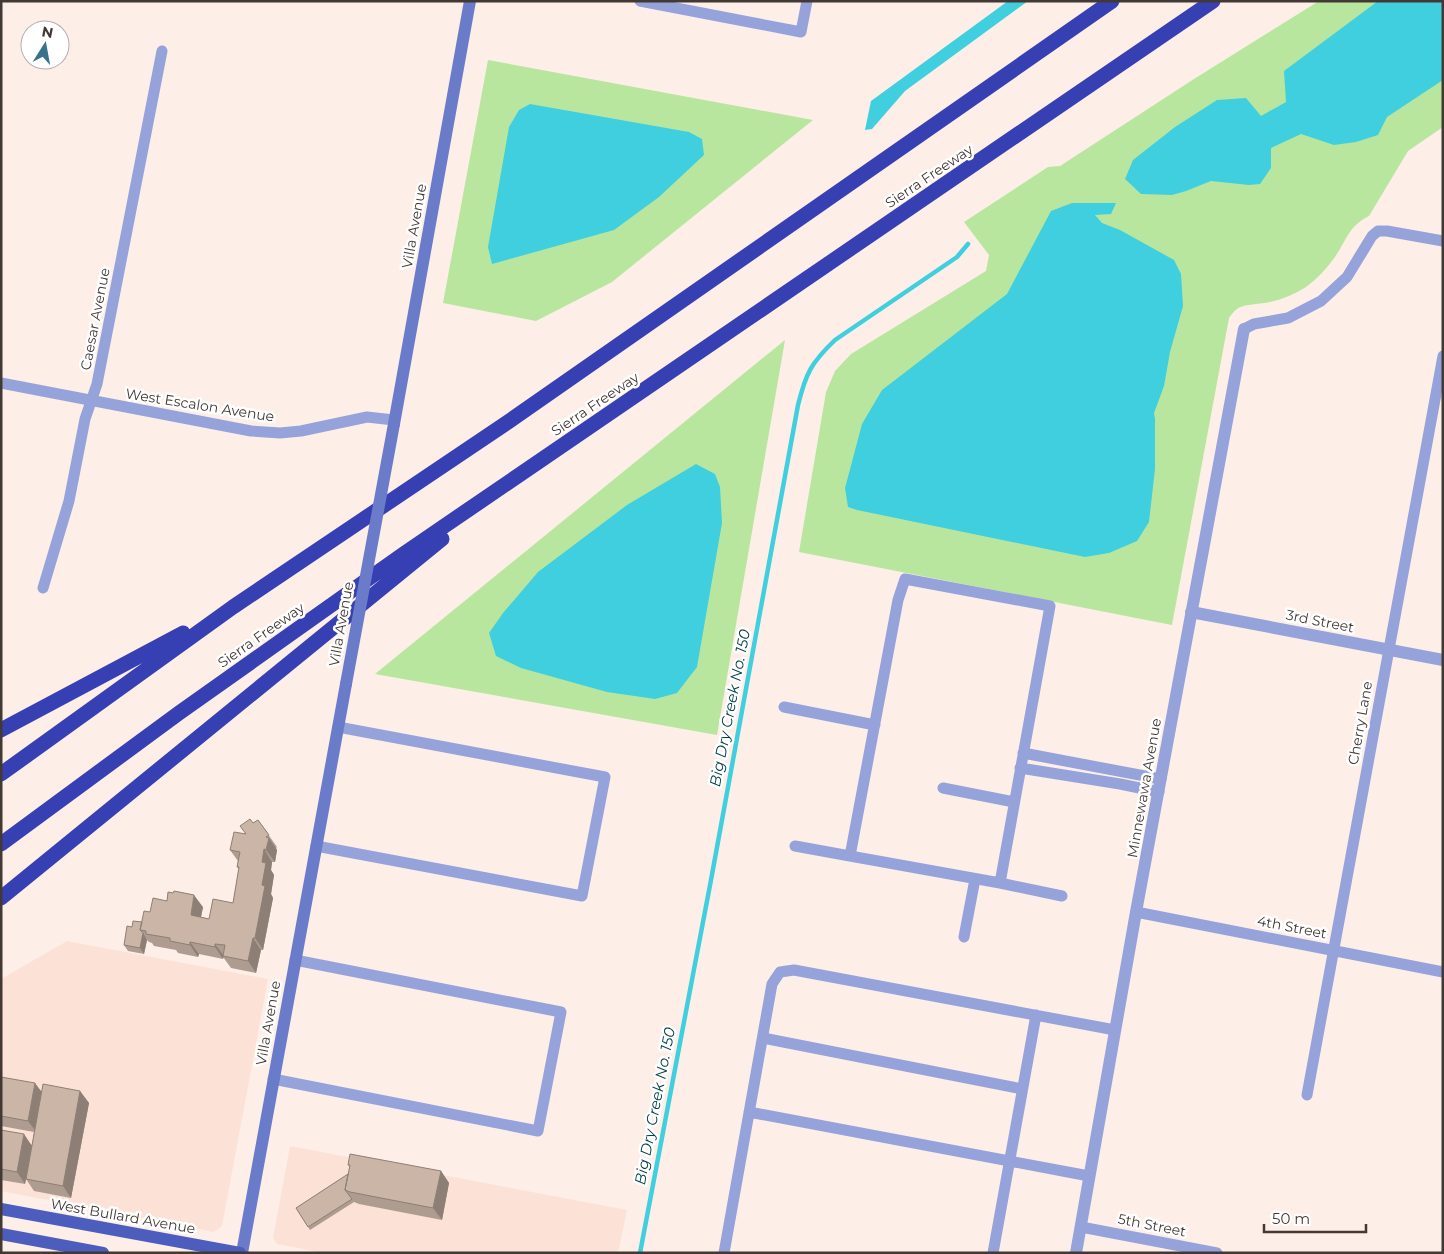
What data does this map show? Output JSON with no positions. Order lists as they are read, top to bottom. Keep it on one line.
{"streets":{"highway":["Sierra Freeway"],"main road":["Villa Avenue","West Bullard Avenue"],"street":["Caesar Avenue","West Escalon Avenue","3rd Street","Cherry Lane","Minnewawa Avenue","4th Street","5th Street"]},"crossings":[["Villa Avenue","West Escalon Avenue"],["Villa Avenue","West Bullard Avenue"],["Caesar Avenue","West Escalon Avenue"],["3rd Street","Cherry Lane"],["3rd Street","Minnewawa Avenue"],["Cherry Lane","4th Street"],["Minnewawa Avenue","4th Street"],["Minnewawa Avenue","5th Street"]],"water":["Big Dry Creek No. 150"],"scale_bar":"50 m","north":"top"}
